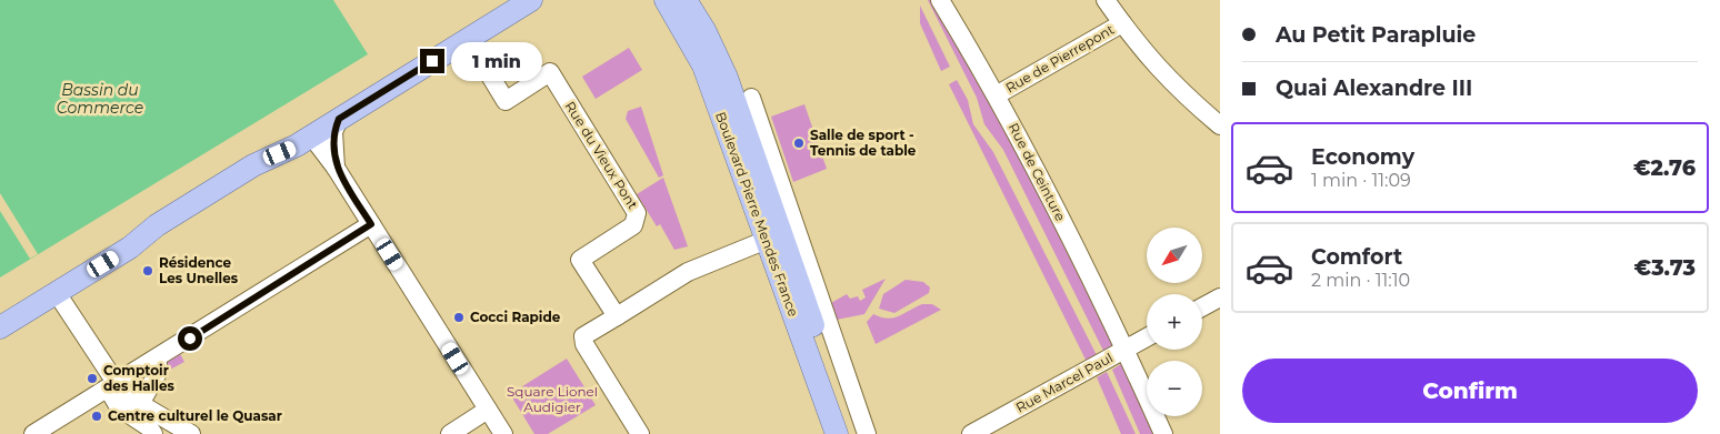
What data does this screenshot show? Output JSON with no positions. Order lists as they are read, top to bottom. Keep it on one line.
{"streets":{"main road":["Boulevard Pierre Mendes France"],"street":["Rue de Pierrepont","Rue du Vieux Pont","Rue de Ceinture","Rue Marcel Paul"]},"crossings":[["Rue de Pierrepont","Rue de Ceinture"],["Rue de Ceinture","Rue Marcel Paul"]],"water":["Bassin du Commerce"],"parks":["Square Lionel Audigier"],"places":["Salle de sport - Tennis de table","Résidence Les Unelles","Cocci Rapide","Comptoir des Halles","Centre culturel le Quasar"],"north":"bottom left","page":{"banner":["Au Petit Parapluie","Quai Alexandre III"],"bubble":"1 min","list":[{"name":"Economy","note":"1 min · 11:09","value":"€2.76"},{"name":"Comfort","note":"2 min · 11:10","value":"€3.73"}],"map_buttons":["+","−"],"buttons":"Confirm"}}
